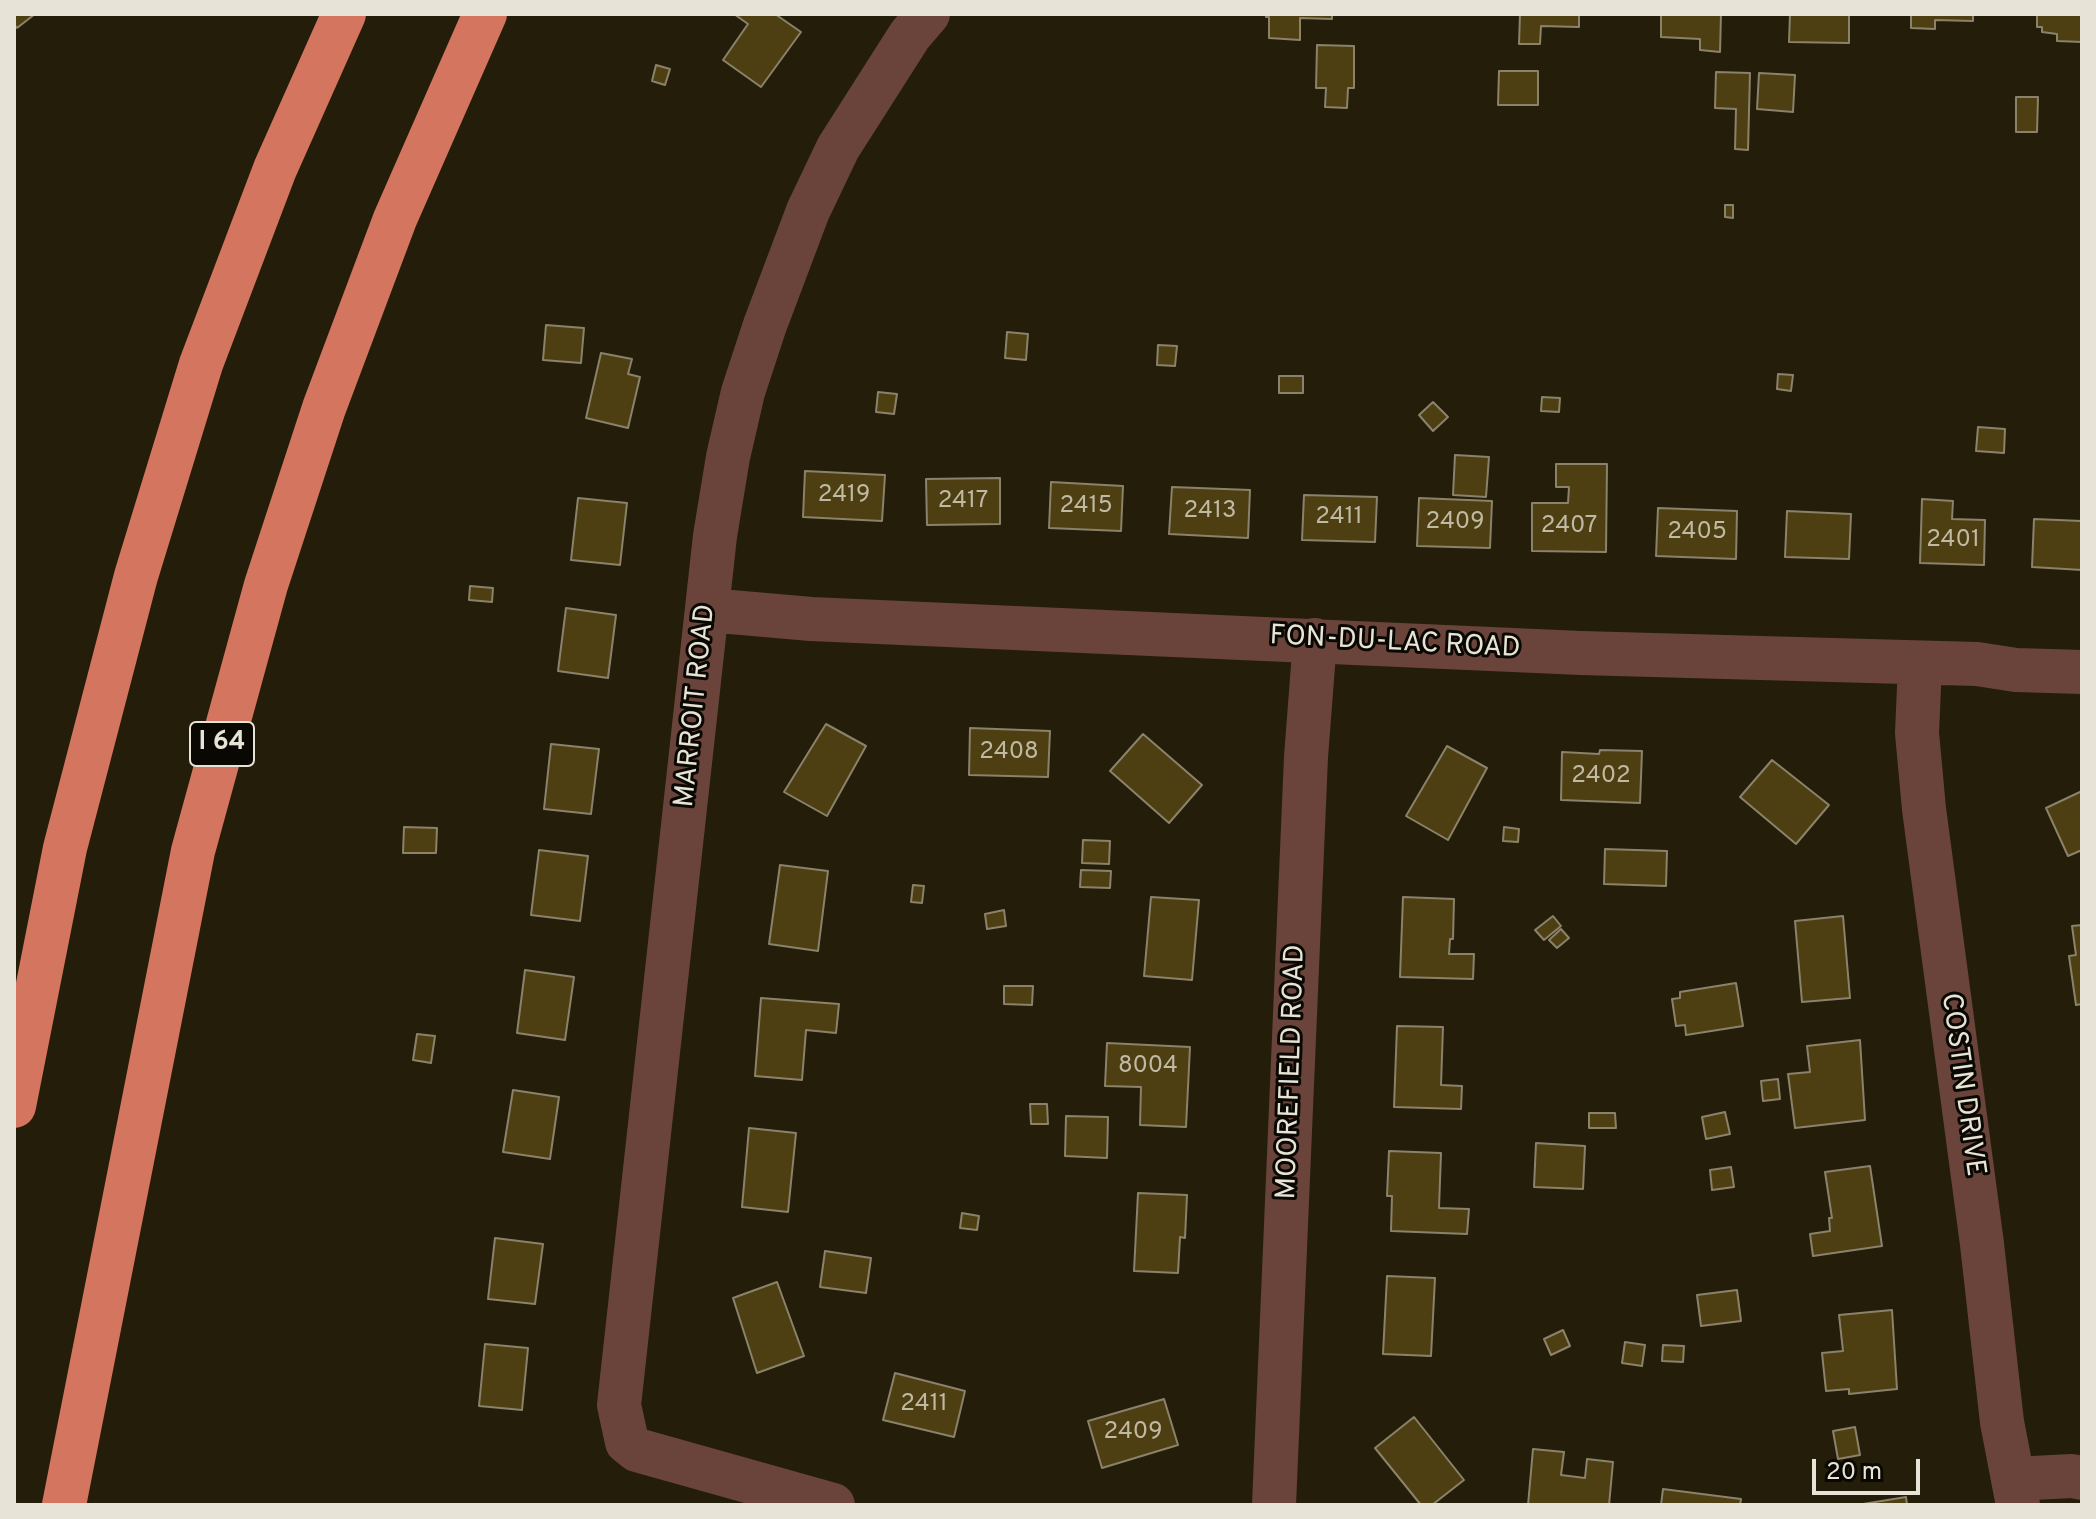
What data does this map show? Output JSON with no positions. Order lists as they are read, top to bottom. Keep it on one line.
{"streets":{"highway":["I 64"],"street":["FON-DU-LAC ROAD","MARROIT ROAD","MOOREFIELD ROAD","COSTIN DRIVE"]},"crossings":[["FON-DU-LAC ROAD","MARROIT ROAD"],["FON-DU-LAC ROAD","MOOREFIELD ROAD"],["FON-DU-LAC ROAD","COSTIN DRIVE"]],"house_numbers":["2419","2417","2415","2413","2411","2409","2407","2405","2401","2408","2402","8004","2411","2409"],"scale_bar":"20 m"}
